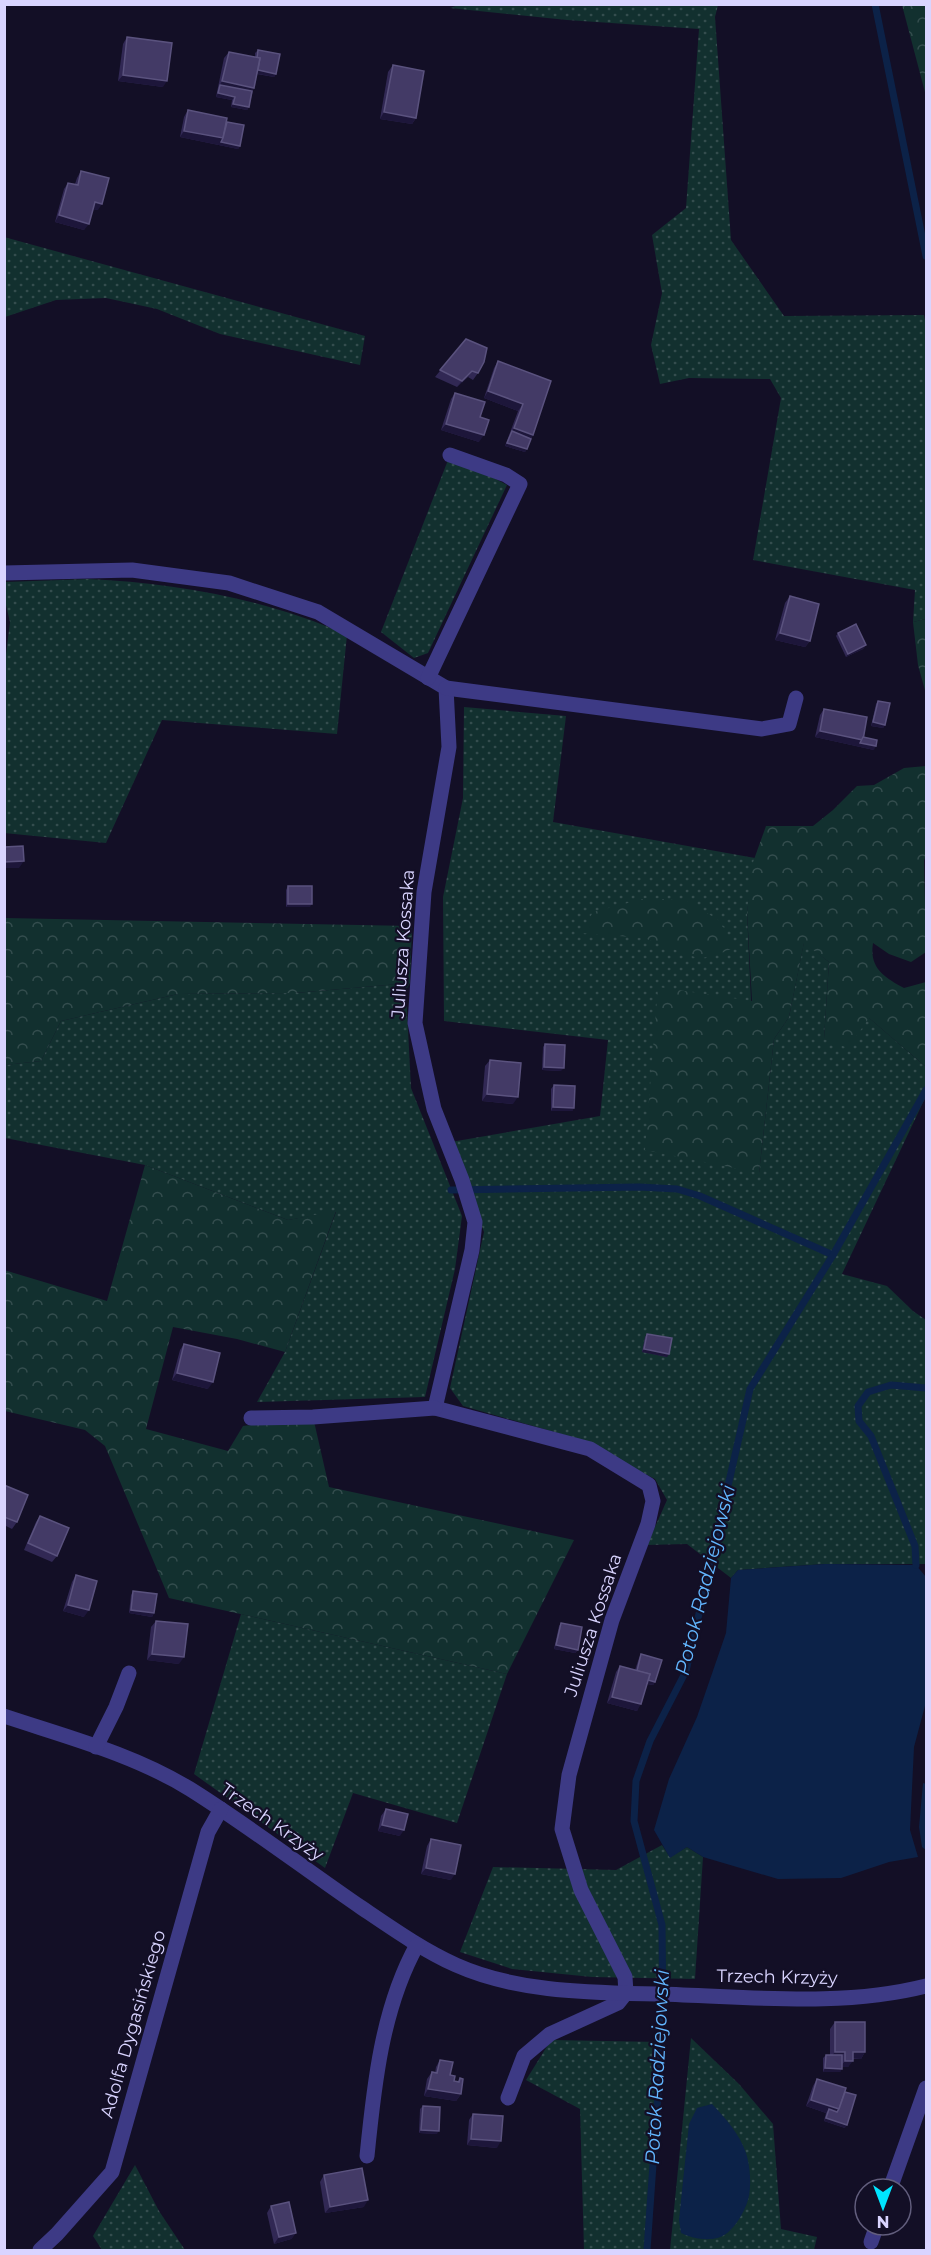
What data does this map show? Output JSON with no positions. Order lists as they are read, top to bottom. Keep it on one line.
{"streets":{"street":["Juliusza Kossaka","Trzech Krzyży","Adolfa Dygasińskiego"]},"crossings":[["Juliusza Kossaka","Trzech Krzyży"],["Trzech Krzyży","Adolfa Dygasińskiego"]],"water":["Potok Radziejowski"],"north":"bottom"}
